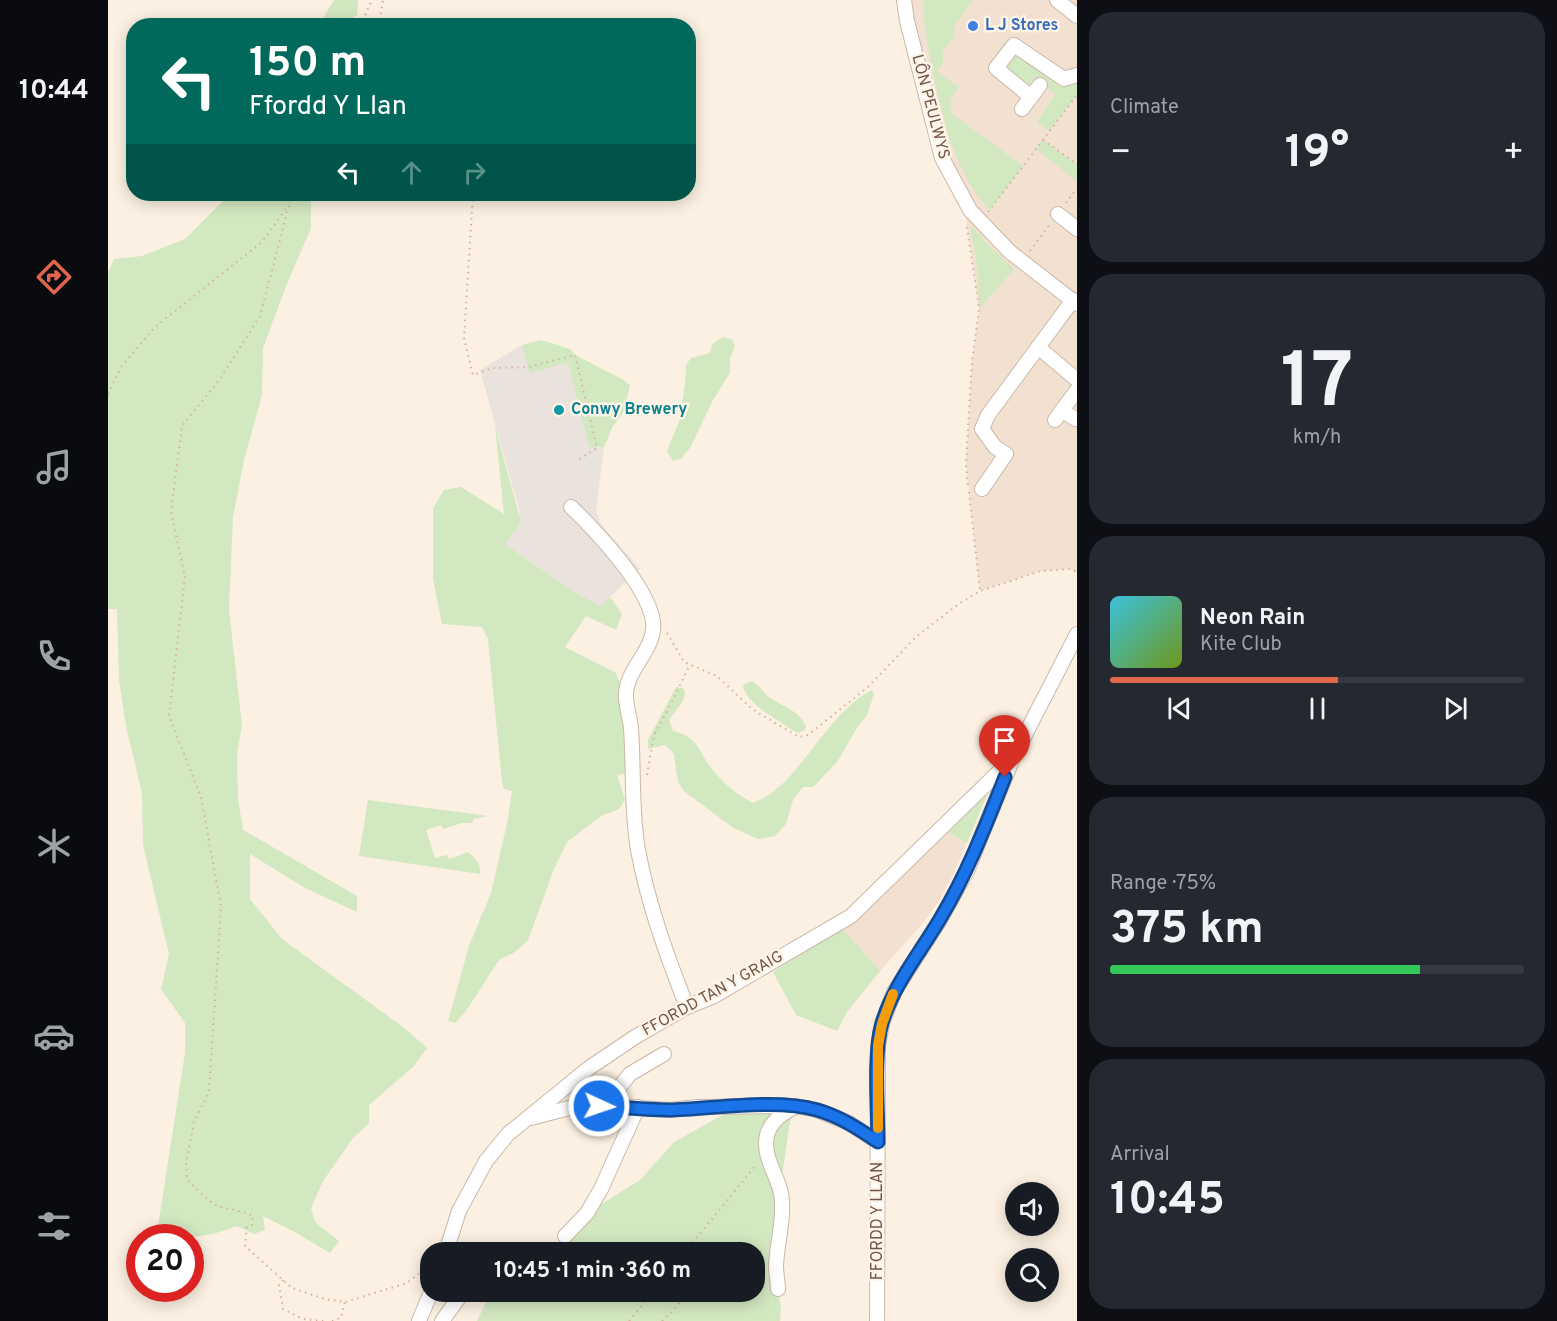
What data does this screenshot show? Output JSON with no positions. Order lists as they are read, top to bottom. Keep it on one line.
{"streets":{"street":["LÔN PEULWYS","FFORDD TAN Y GRAIG","FFORDD Y LLAN"]},"crossings":[["FFORDD TAN Y GRAIG","FFORDD Y LLAN"]],"places":["L J Stores","Conwy Brewery"],"page":{"tabs":"10:44","tile":["Climate",["17","km/h"],["Range · 75%","375 km"],["Arrival","10:45"]],"turn":["150 m","Ffordd Y Llan"],"heat":["−","19°","+"],"song":["Neon Rain","Kite Club"],"limit":"20","trip":"10:45 · 1 min · 360 m"}}
